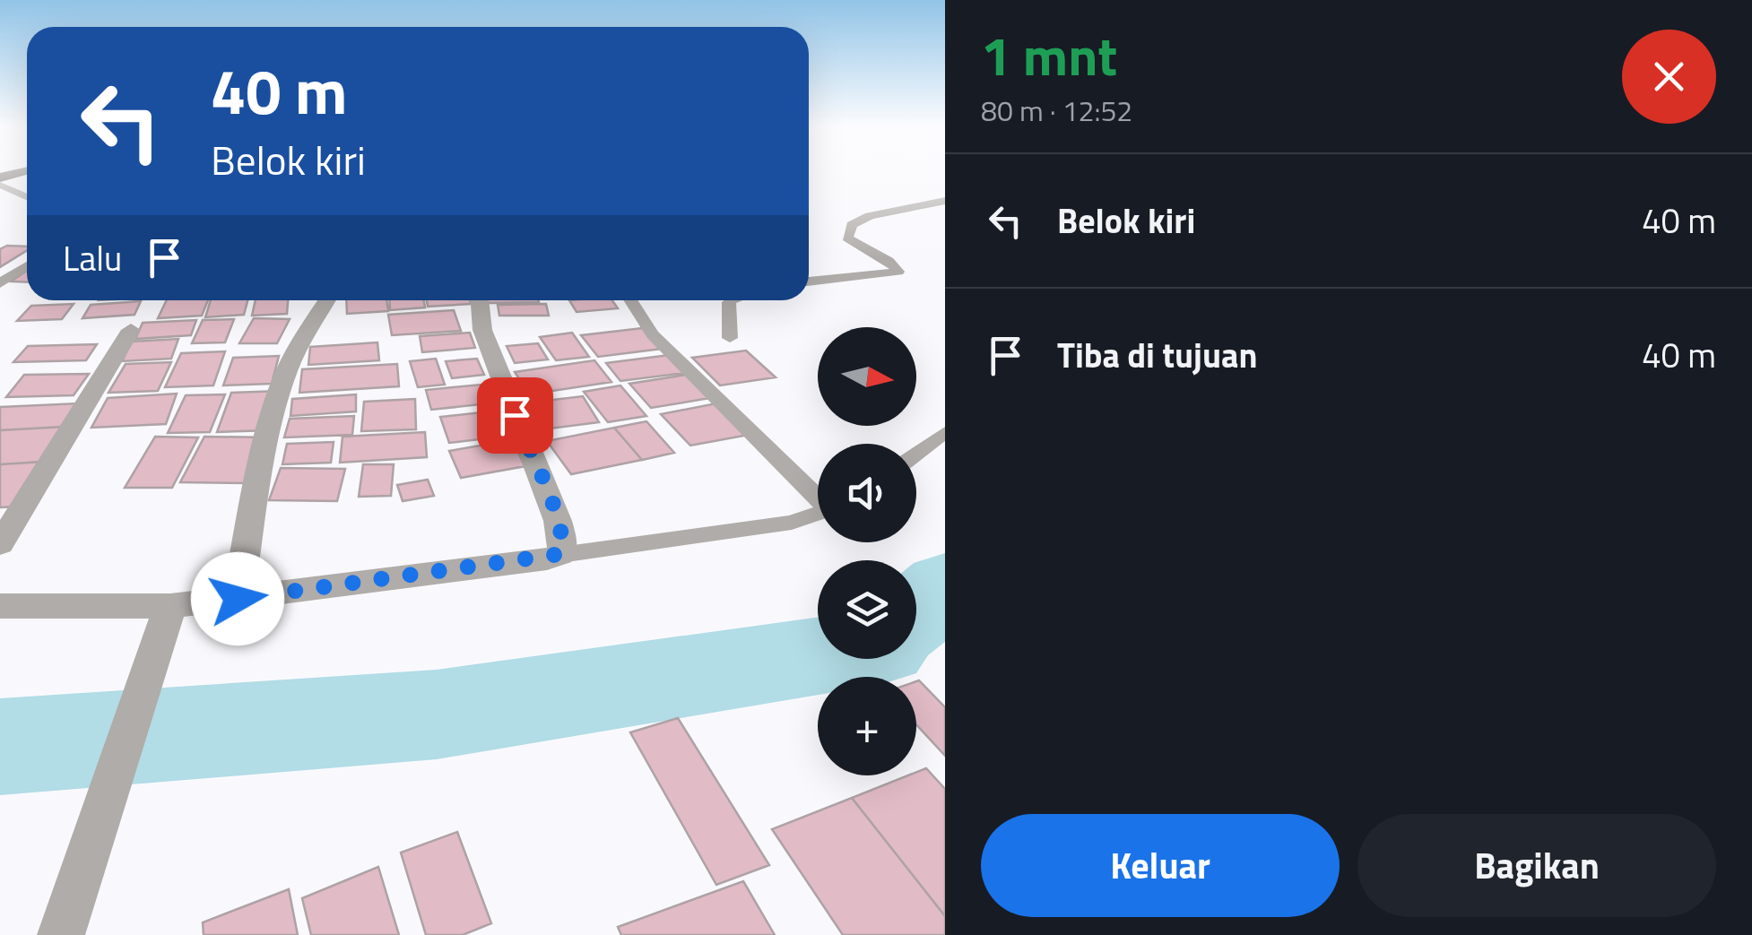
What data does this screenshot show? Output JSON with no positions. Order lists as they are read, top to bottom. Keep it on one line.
{"north":"right","page":{"heading":["1 mnt","80 m · 12:52"],"turn":["40 m","Belok kiri"],"list":[{"name":"Belok kiri","value":"40 m"},{"name":"Tiba di tujuan","value":"40 m"}],"then":"Lalu","map_buttons":"+","buttons":["Keluar","Bagikan"]}}
